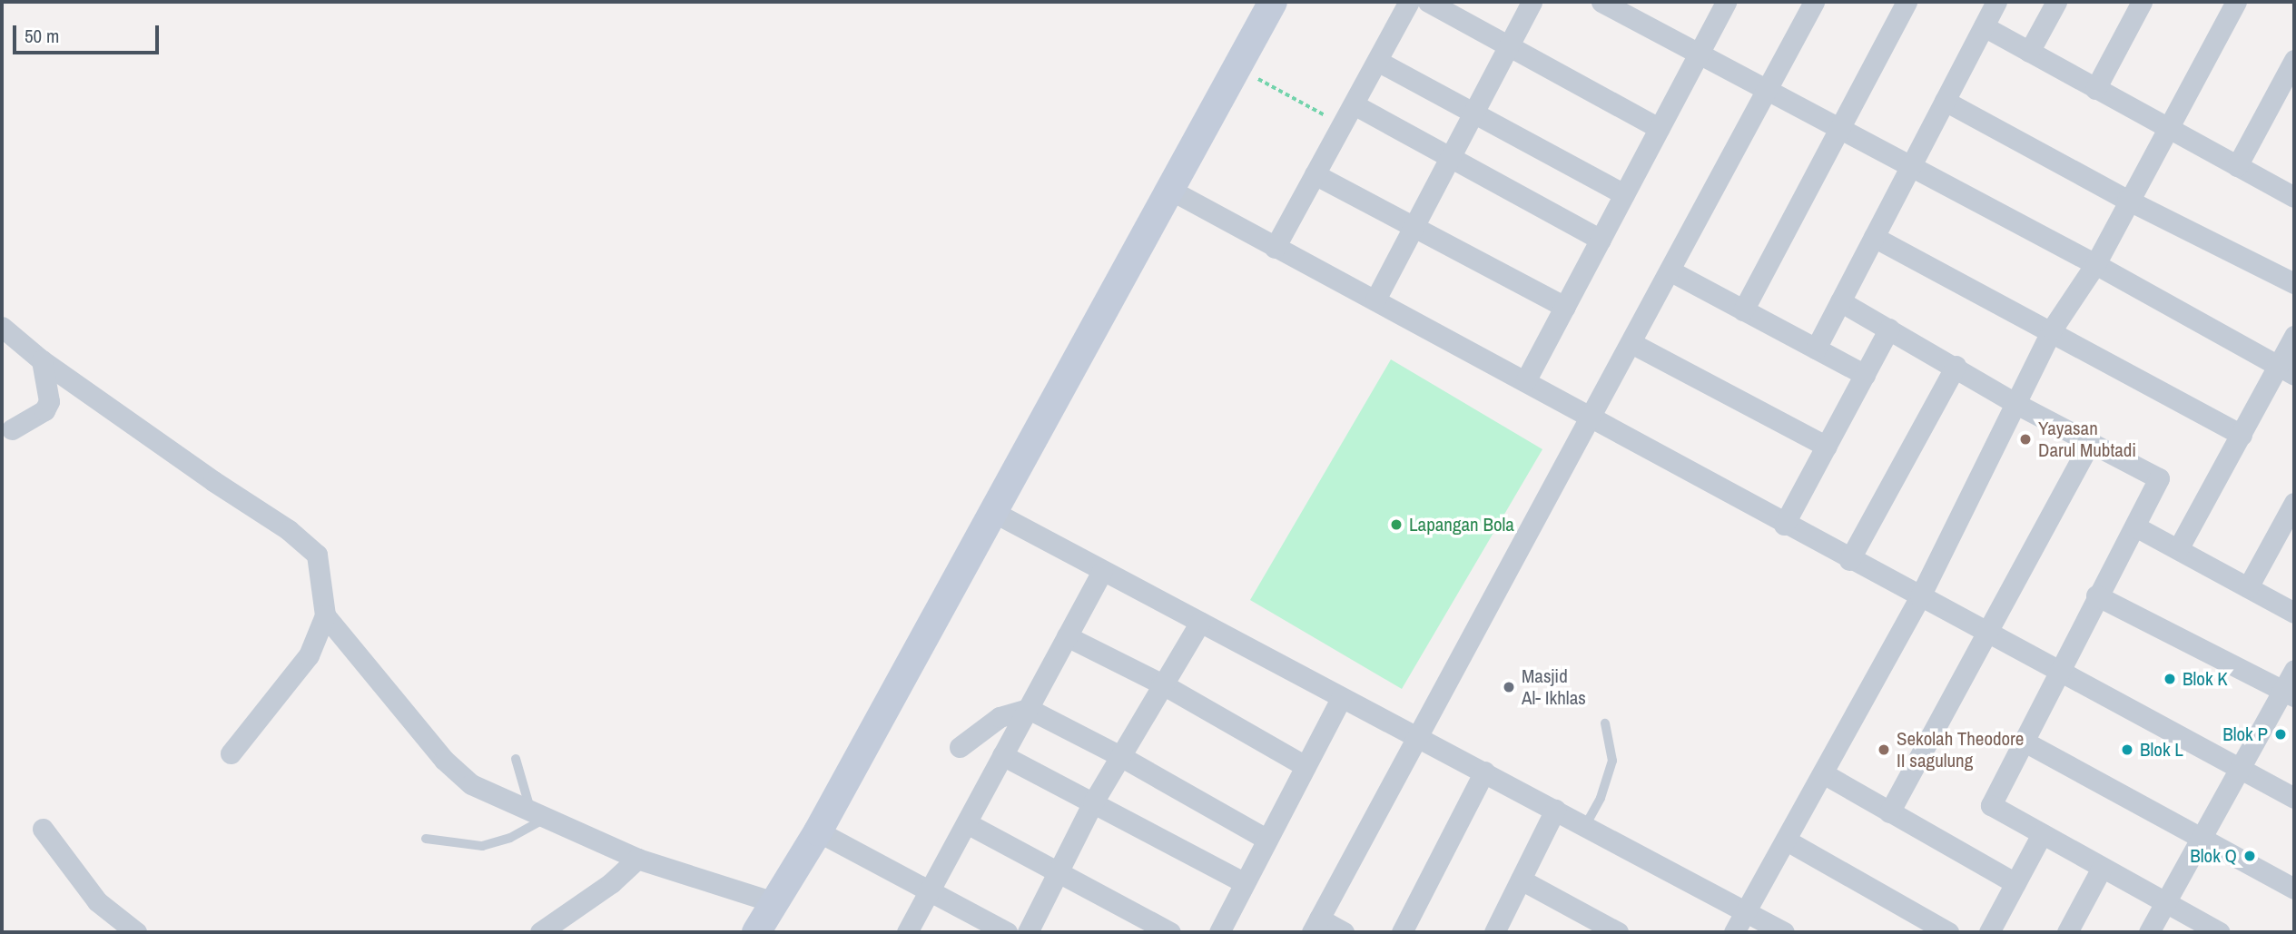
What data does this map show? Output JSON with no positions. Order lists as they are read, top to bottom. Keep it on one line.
{"places":["Yayasan Darul Mubtadi","Lapangan Bola","Blok K","Masjid Al- Ikhlas","Blok P","Sekolah Theodore II sagulung","Blok L","Blok Q"],"scale_bar":"50 m"}
